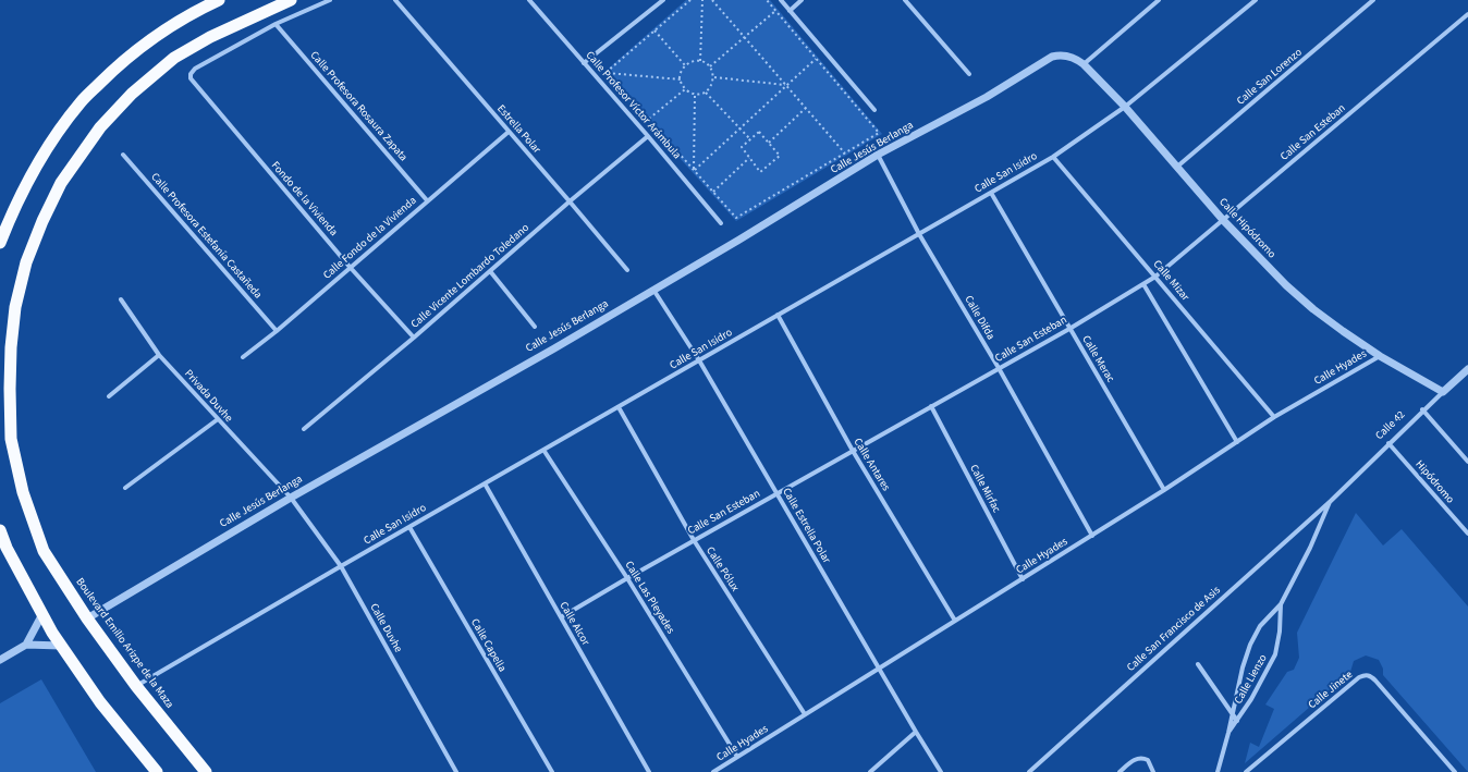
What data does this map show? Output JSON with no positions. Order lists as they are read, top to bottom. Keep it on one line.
{"streets":{"highway":["Boulevard Emilio Arizpe de la Maza"],"street":["Calle San Lorenzo","Calle Profesor Víctor Arámbula","Calle Profesora Rosaura Zapata","Estrella Polar","Calle San Esteban","Calle Jesús Berlanga","Calle San Isidro","Fondo de la Vivienda","Calle Hipódromo","Calle Profesora Estefanía Castañeda","Calle Fondo de la Vivienda","Calle Vicente Lombardo Toledano","Calle Mizar","Calle Difda","Calle Merac","Calle Hyades","Privada Duvhe","Calle 42","Calle Antares","Hipódromo","Calle Mirfac","Calle Estrella Polar","Calle Pólux","Calle Las Pleyades","Calle Alcor","Calle Duvhe","Calle San Francisco de Asis","Calle Capella","Calle Lienzo","Calle Jinete"]},"crossings":[["Calle San Lorenzo","Calle Hipódromo"],["Calle Profesor Víctor Arámbula","Calle Vicente Lombardo Toledano"],["Calle Profesora Rosaura Zapata","Fondo de la Vivienda"],["Calle Profesora Rosaura Zapata","Calle Fondo de la Vivienda"],["Estrella Polar","Calle Fondo de la Vivienda"],["Estrella Polar","Calle Vicente Lombardo Toledano"],["Calle San Esteban","Calle Hipódromo"],["Calle San Esteban","Calle Mizar"],["Calle San Esteban","Calle Difda"],["Calle San Esteban","Calle Merac"],["Calle San Esteban","Calle Antares"],["Calle San Esteban","Calle Mirfac"],["Calle San Esteban","Calle Estrella Polar"],["Calle San Esteban","Calle Pólux"],["Calle San Esteban","Calle Las Pleyades"],["Calle San Esteban","Calle Alcor"],["Calle Jesús Berlanga","Calle Hipódromo"],["Calle Jesús Berlanga","Calle Difda"],["Calle Jesús Berlanga","Privada Duvhe"],["Calle Jesús Berlanga","Calle Estrella Polar"],["Calle Jesús Berlanga","Calle Duvhe"],["Calle Jesús Berlanga","Boulevard Emilio Arizpe de la Maza"],["Calle San Isidro","Calle Hipódromo"],["Calle San Isidro","Calle Mizar"],["Calle San Isidro","Calle Difda"],["Calle San Isidro","Calle Merac"],["Calle San Isidro","Calle Antares"],["Calle San Isidro","Calle Estrella Polar"],["Calle San Isidro","Calle Pólux"],["Calle San Isidro","Calle Las Pleyades"],["Calle San Isidro","Calle Alcor"],["Calle San Isidro","Calle Duvhe"],["Calle San Isidro","Boulevard Emilio Arizpe de la Maza"],["Calle San Isidro","Calle Capella"],["Fondo de la Vivienda","Calle Fondo de la Vivienda"],["Fondo de la Vivienda","Calle Vicente Lombardo Toledano"],["Calle Hipódromo","Calle Hyades"],["Calle Hipódromo","Calle 42"],["Calle Profesora Estefanía Castañeda","Calle Fondo de la Vivienda"],["Calle Mizar","Calle Hyades"],["Calle Difda","Calle Hyades"],["Calle Merac","Calle Hyades"],["Calle Hyades","Calle Antares"],["Calle Hyades","Calle Mirfac"],["Calle Hyades","Calle Estrella Polar"],["Calle Hyades","Calle Pólux"],["Calle Hyades","Calle Las Pleyades"],["Privada Duvhe","Calle Duvhe"],["Calle 42","Hipódromo"],["Calle 42","Calle San Francisco de Asis"],["Calle 42","Calle Lienzo"],["Calle San Francisco de Asis","Calle Lienzo"]]}
